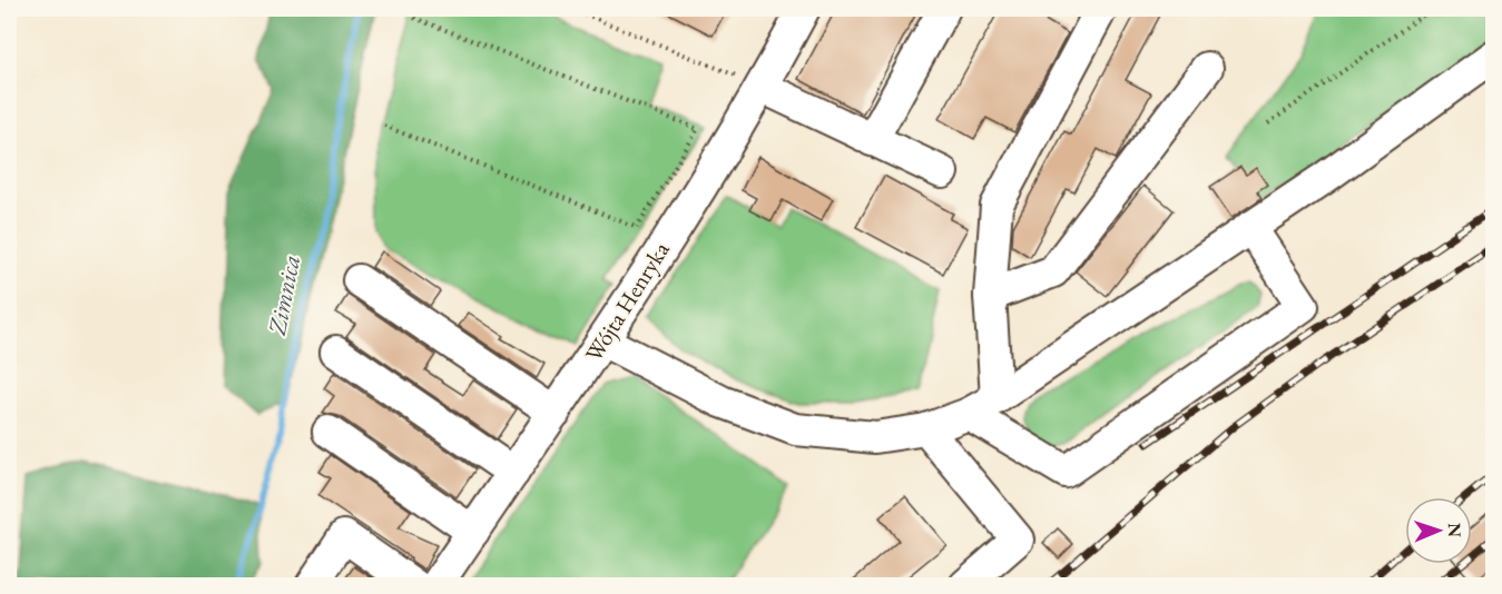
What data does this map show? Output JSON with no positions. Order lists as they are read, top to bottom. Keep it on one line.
{"streets":{"street":["Wójta Henryka"]},"water":["Zimnica"],"north":"right"}
